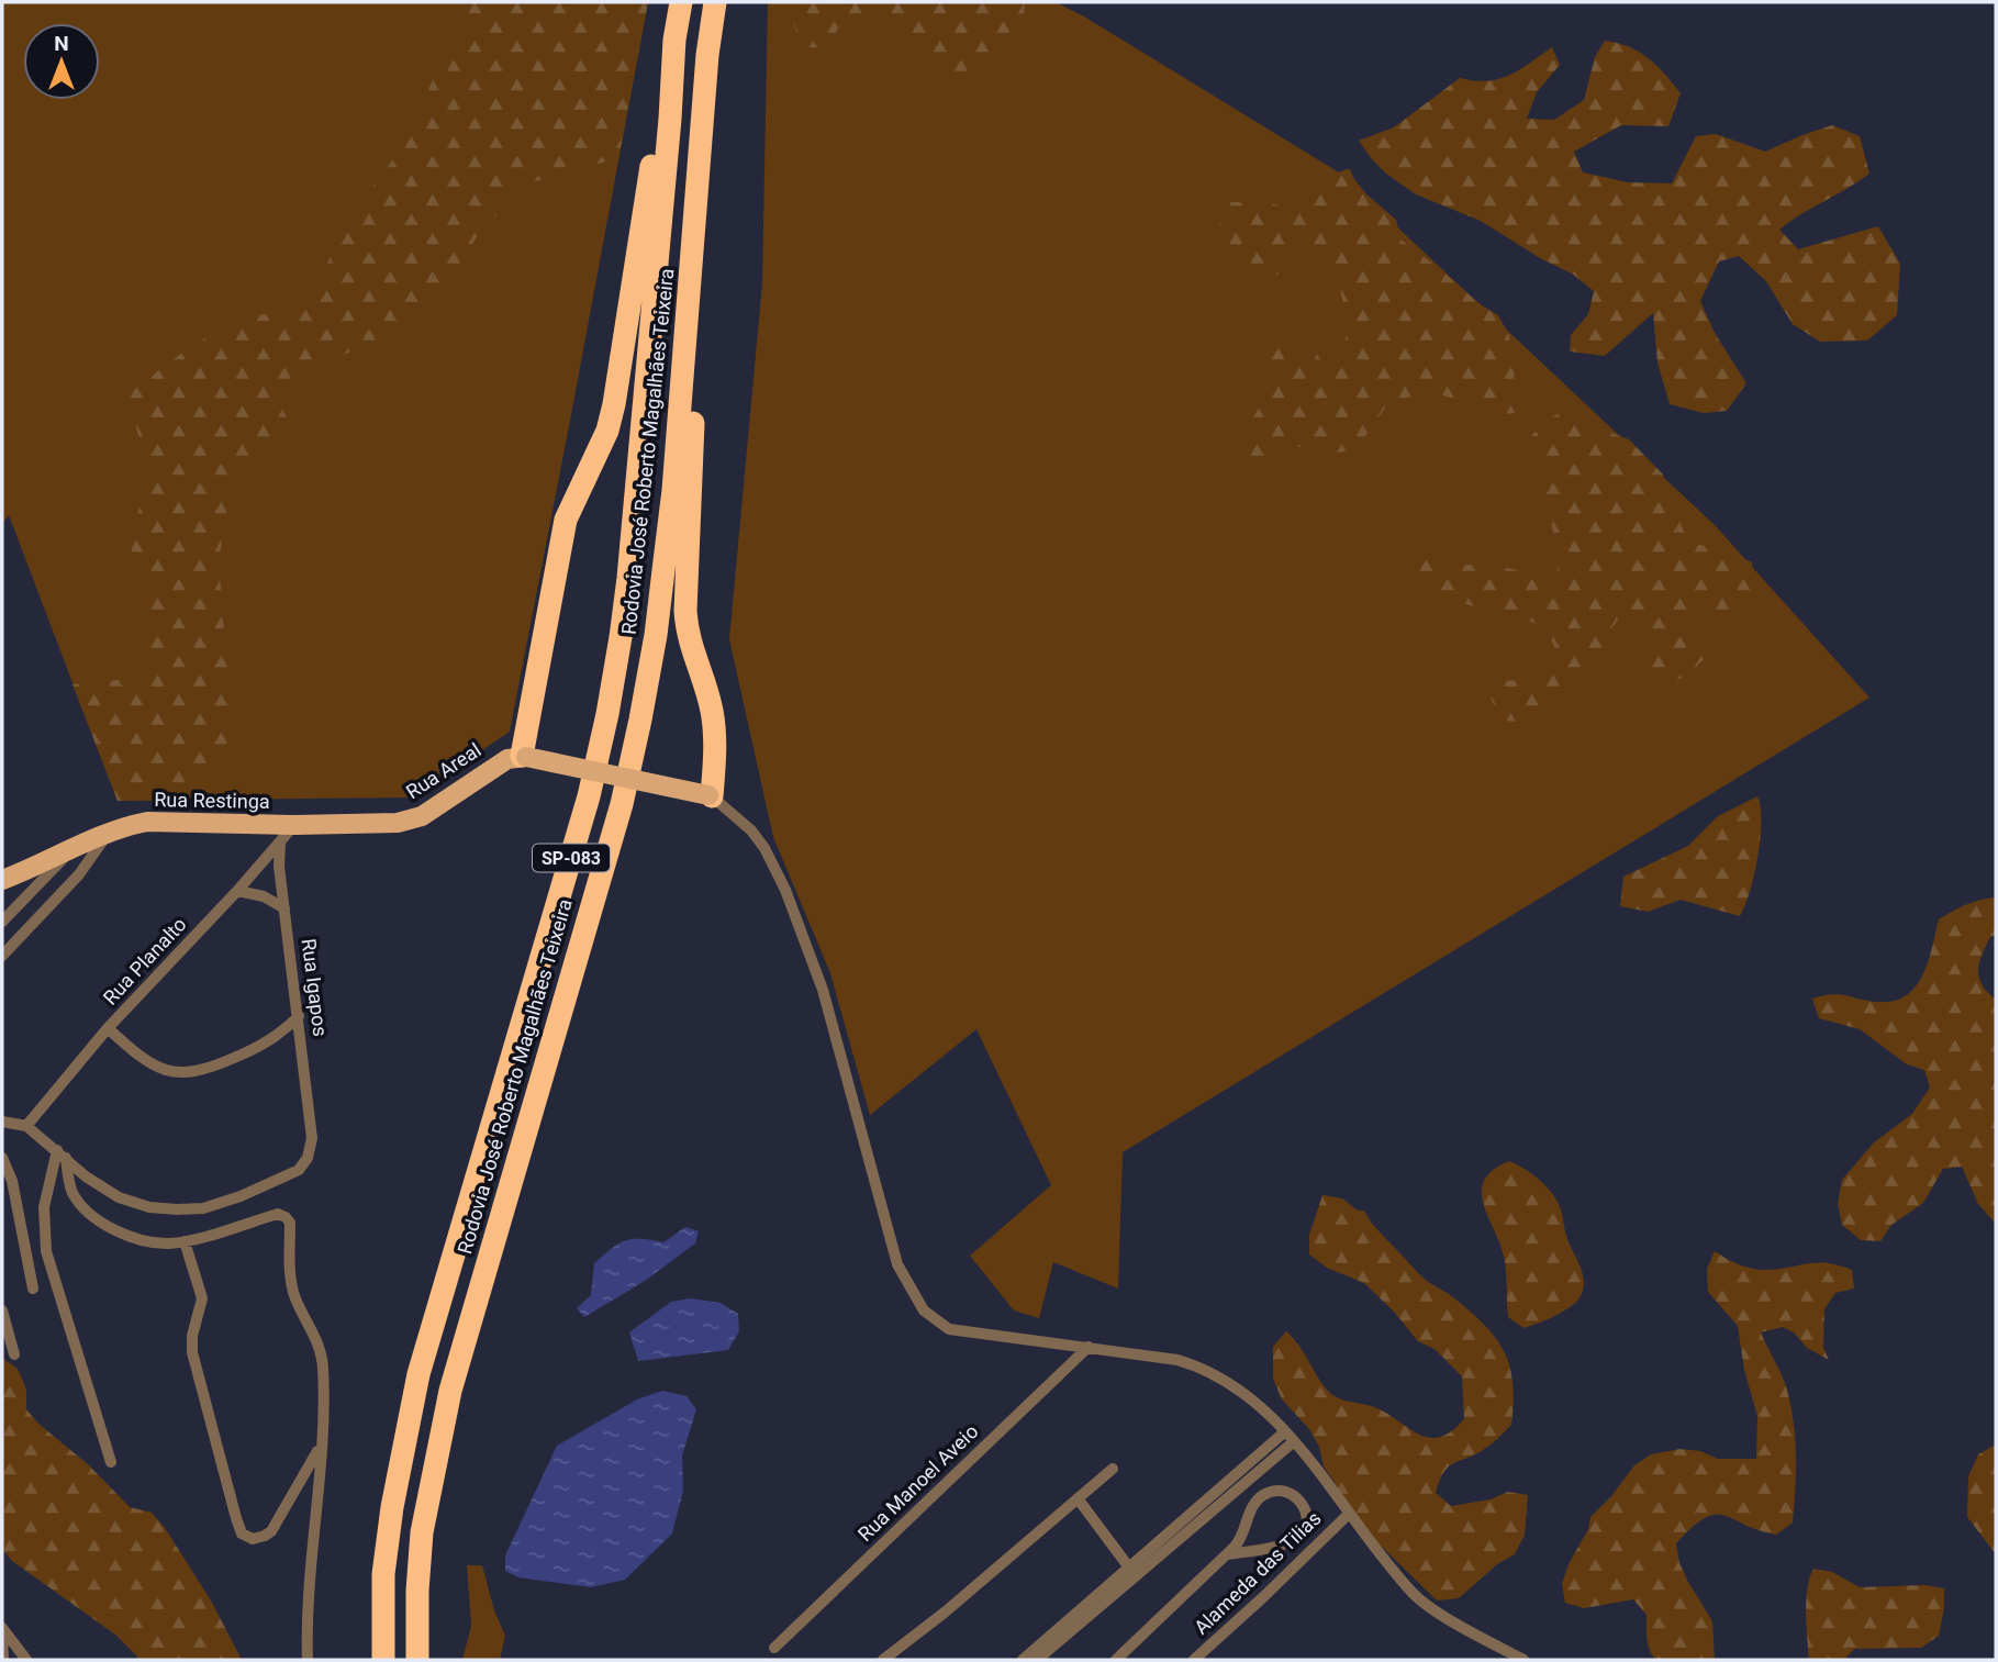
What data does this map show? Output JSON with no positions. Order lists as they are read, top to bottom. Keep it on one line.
{"streets":{"highway":["Rodovia José Roberto Magalhães Teixeira","SP-083"],"main road":["Rua Areal","Rua Restinga"],"street":["Rua Planalto","Rua Igapos","Rua Manoel Aveio","Alameda das Tilias"]},"crossings":[["Rua Areal","Rua Restinga"],["Rua Areal","Rua Planalto"],["Rua Restinga","Rua Planalto"],["Rua Planalto","Rua Igapos"]],"north":"top"}
